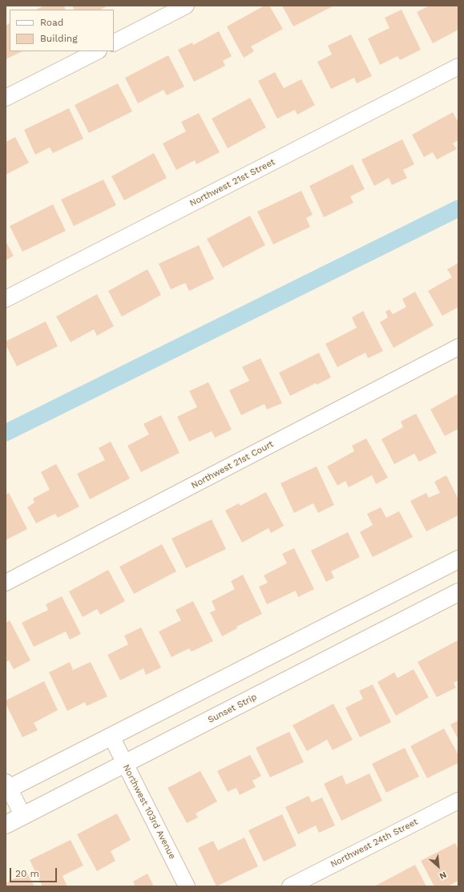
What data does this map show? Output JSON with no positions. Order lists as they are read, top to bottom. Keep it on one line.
{"streets":{"street":["Northwest 21st Street","Northwest 21st Court","Sunset Strip","Northwest 103rd Avenue","Northwest 24th Street"]},"crossings":[["Sunset Strip","Northwest 103rd Avenue"]],"legend":["Road","Building"],"scale_bar":"20 m","north":"bottom right"}
